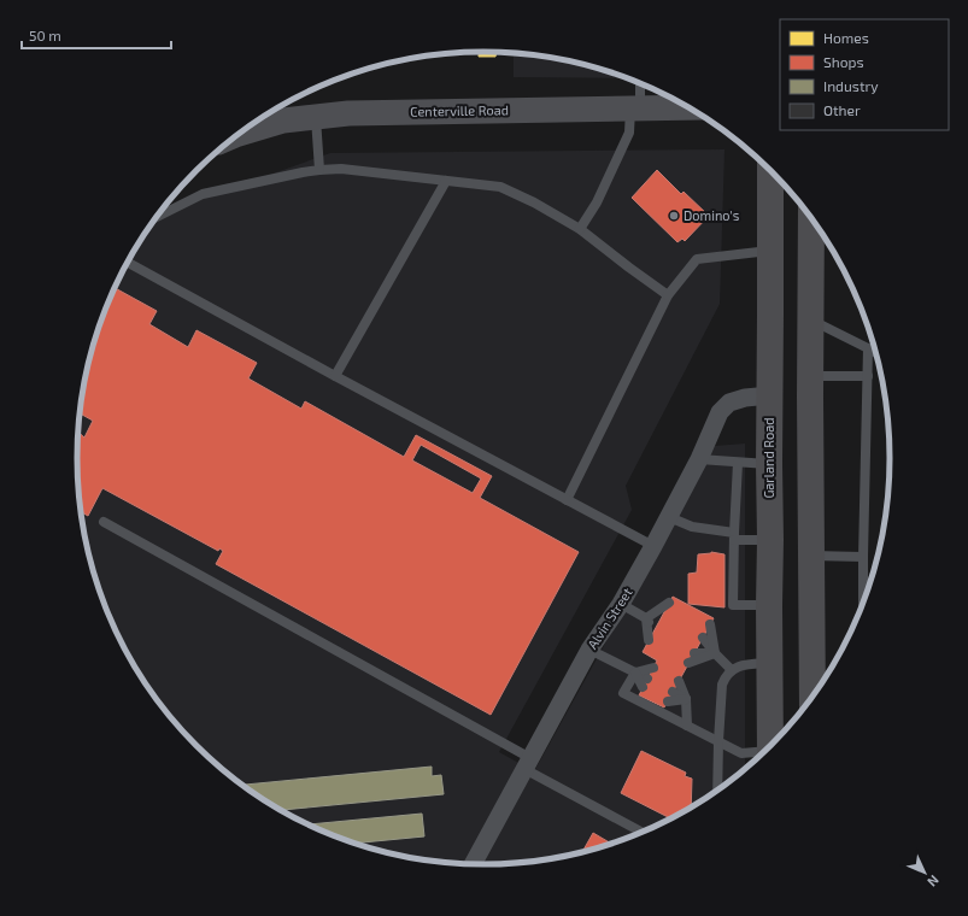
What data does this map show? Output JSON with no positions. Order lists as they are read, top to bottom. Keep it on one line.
{"streets":{"main road":["Garland Road"],"street":["Centerville Road","Alvin Street"]},"crossings":[["Garland Road","Alvin Street"]],"places":["Domino's"],"legend":["Homes","Shops","Industry","Other"],"scale_bar":"50 m","north":"bottom right"}
